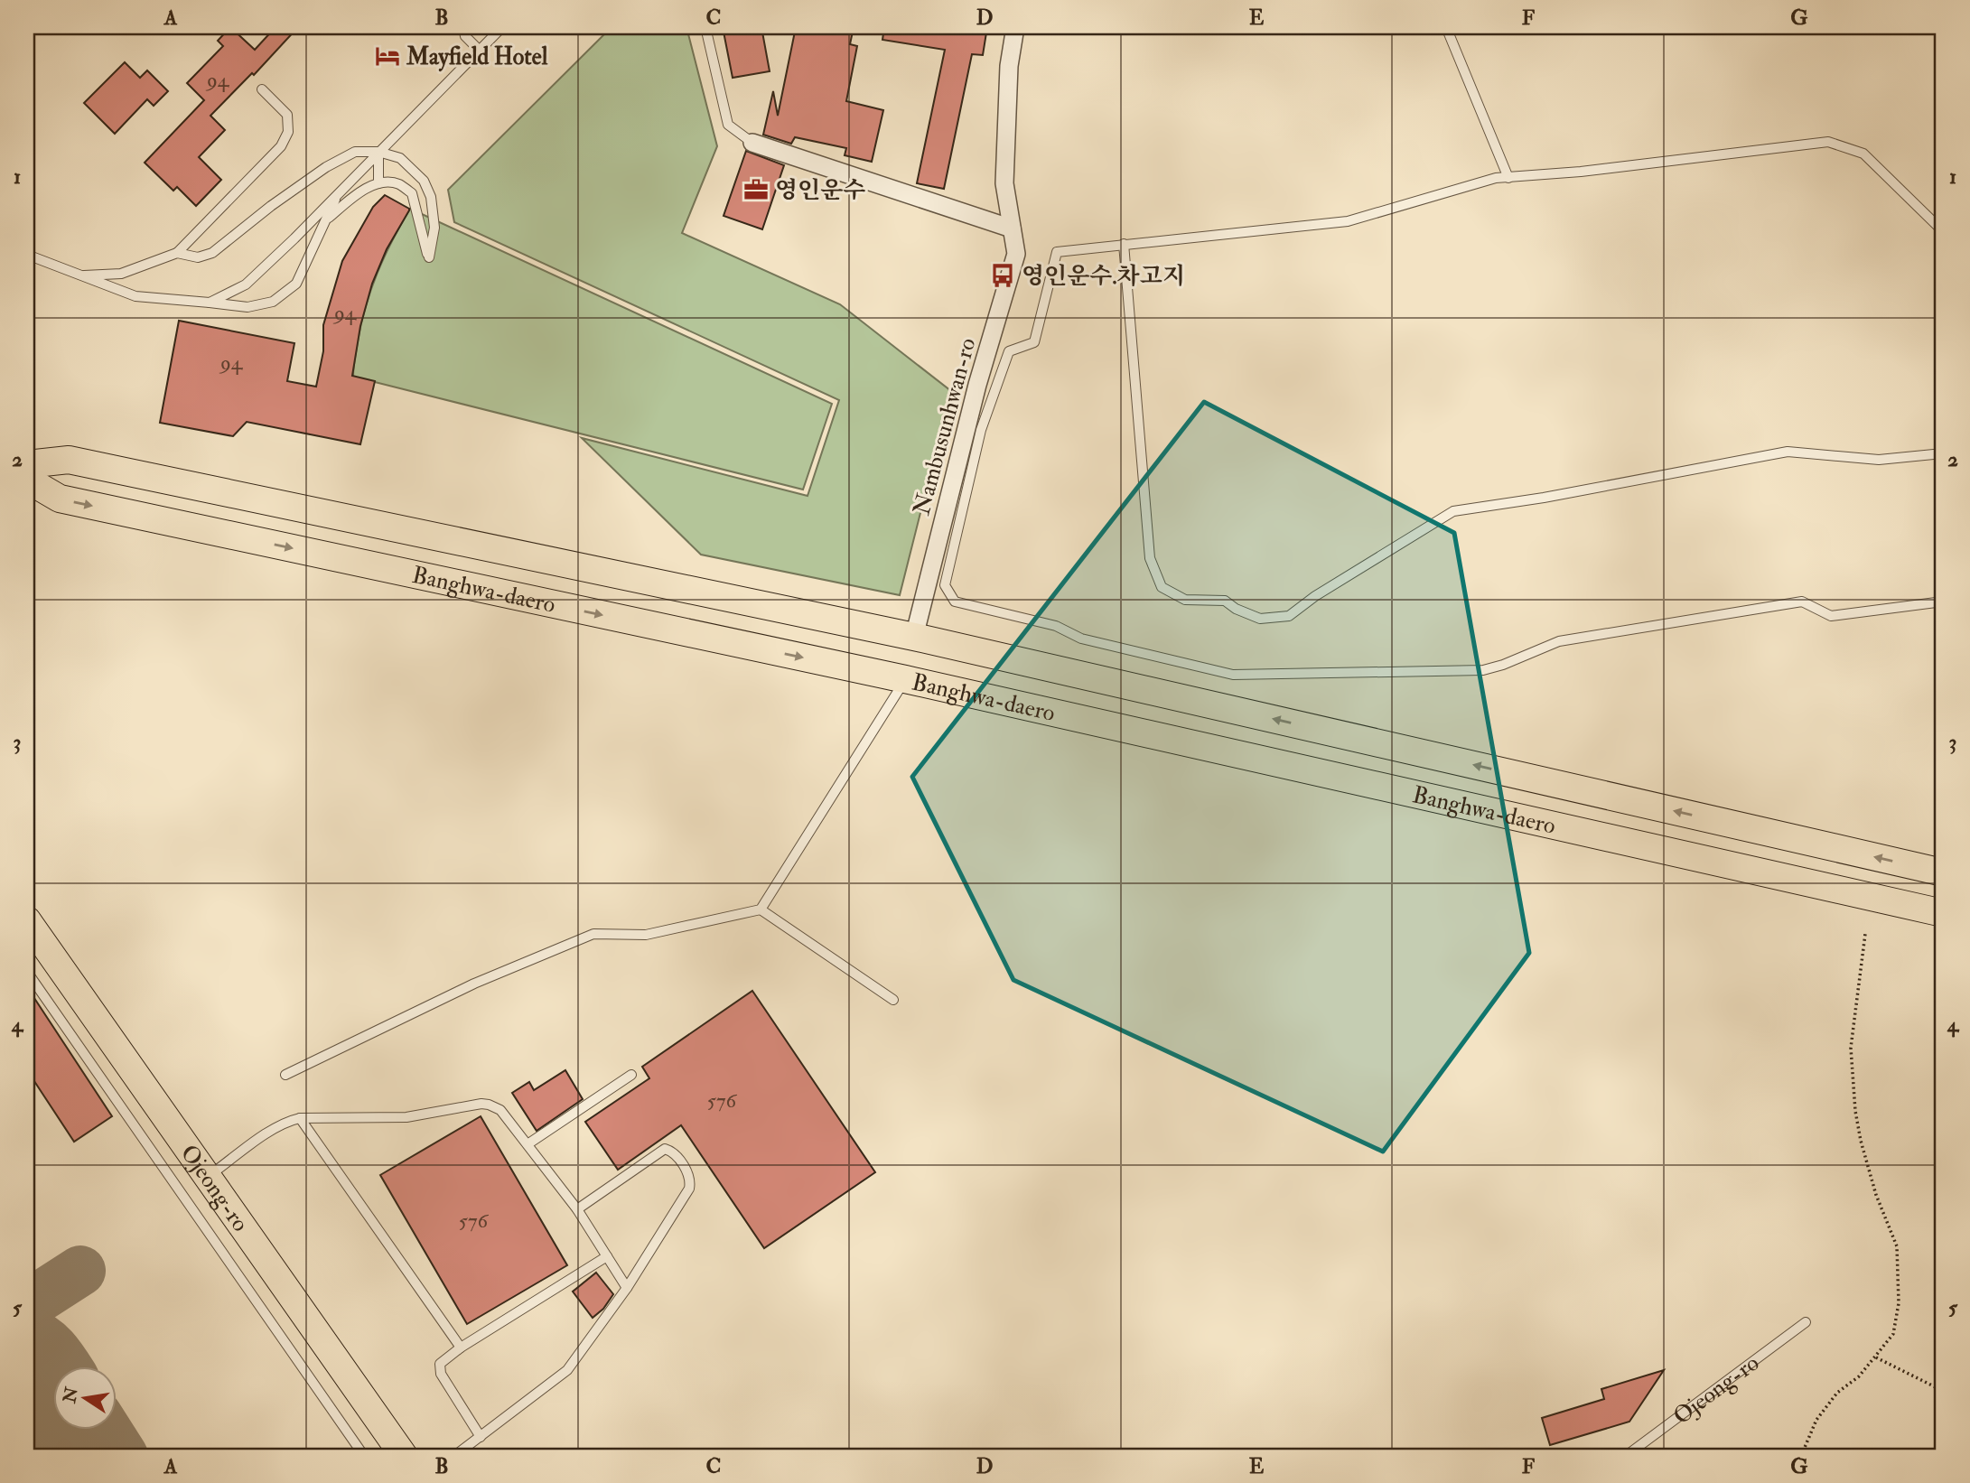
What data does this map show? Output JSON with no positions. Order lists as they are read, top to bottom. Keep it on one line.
{"streets":{"main road":["Banghwa-daero","Ojeong-ro"],"street":["Nambusunhwan-ro"]},"crossings":[["Nambusunhwan-ro","Banghwa-daero"]],"places":{"hotel":["Mayfield Hotel"],"office":["영인운수"],"bus stop":["영인운수.차고지"]},"house_numbers":["94","94","94","576","576"],"north":"left","grid":{"columns":["A","B","C","D","E","F","G"],"rows":["1","2","3","4","5"]}}
